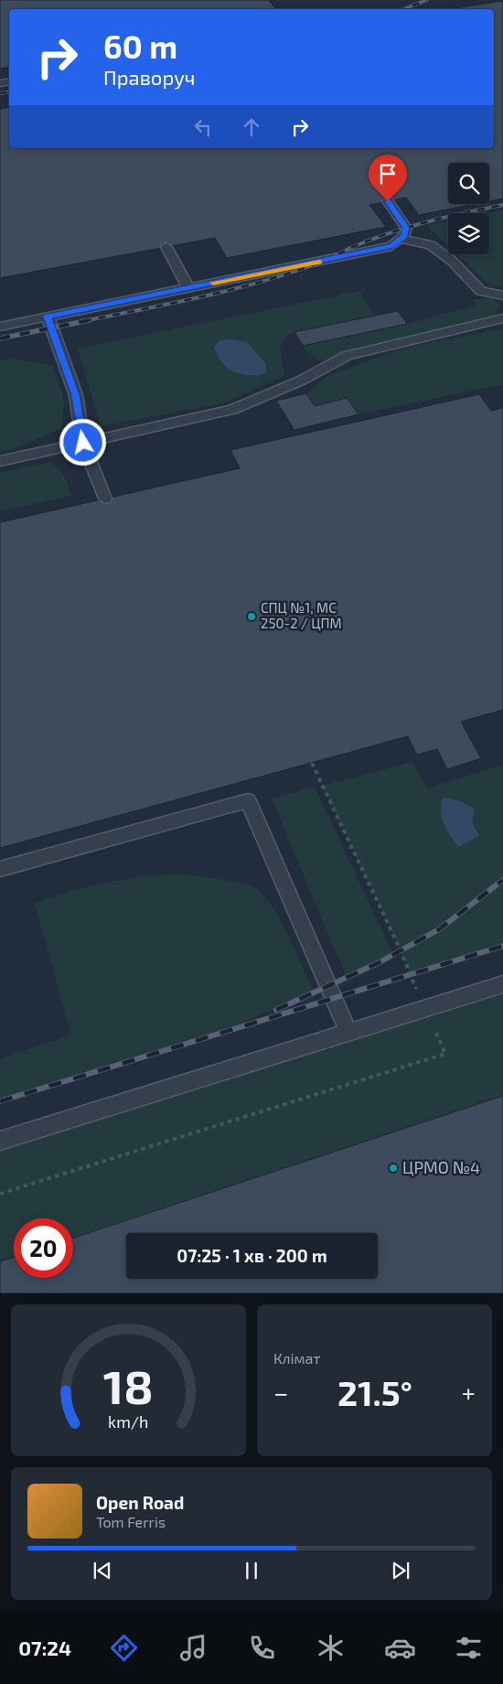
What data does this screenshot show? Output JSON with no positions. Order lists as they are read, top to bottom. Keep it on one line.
{"places":["СПЦ №1, МС 250-2 / ЦПМ","ЦРМО №4"],"page":{"turn":["60 m","Праворуч"],"limit":"20","trip":"07:25 · 1 хв · 200 m","tile":"Клімат","heat":["−","21.5°","+"],"song":["Open Road","Tom Ferris"],"tabs":"07:24","gauge":["18","km/h"]}}
